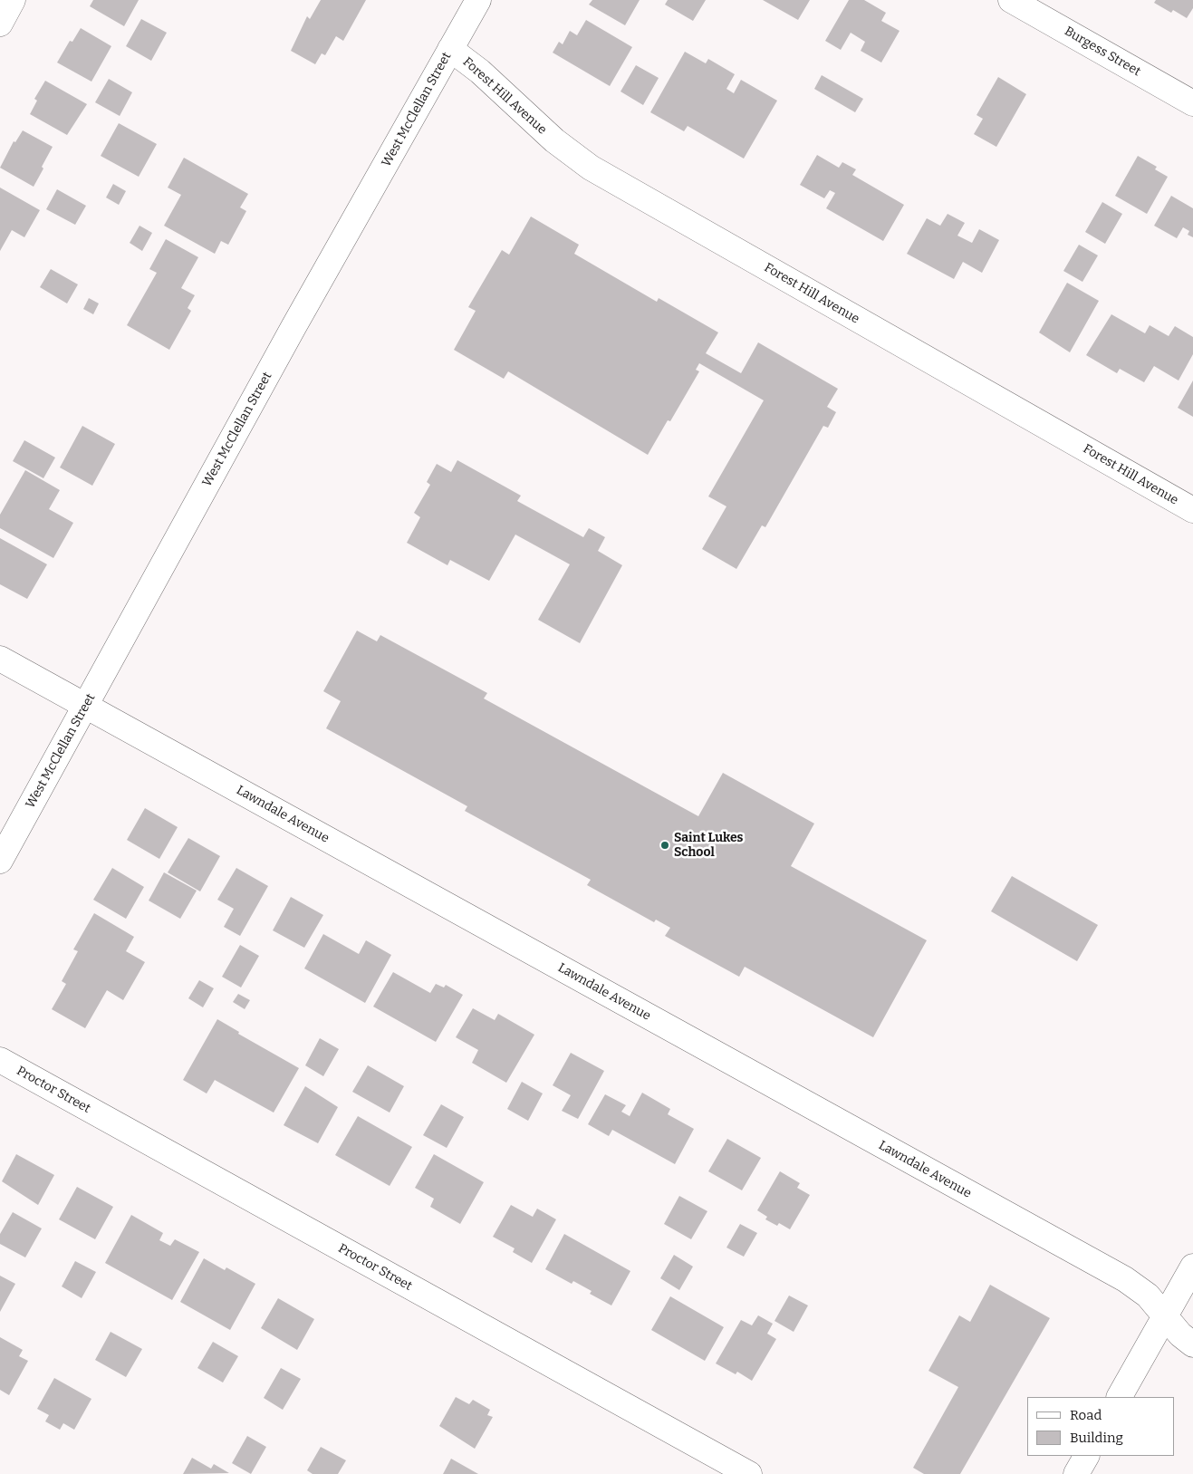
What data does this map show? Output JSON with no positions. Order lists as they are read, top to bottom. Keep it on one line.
{"streets":{"street":["Burgess Street","Forest Hill Avenue","West McClellan Street","Lawndale Avenue","Proctor Street"]},"crossings":[["Forest Hill Avenue","West McClellan Street"],["West McClellan Street","Lawndale Avenue"]],"places":["Saint Lukes School"],"legend":["Road","Building"]}
